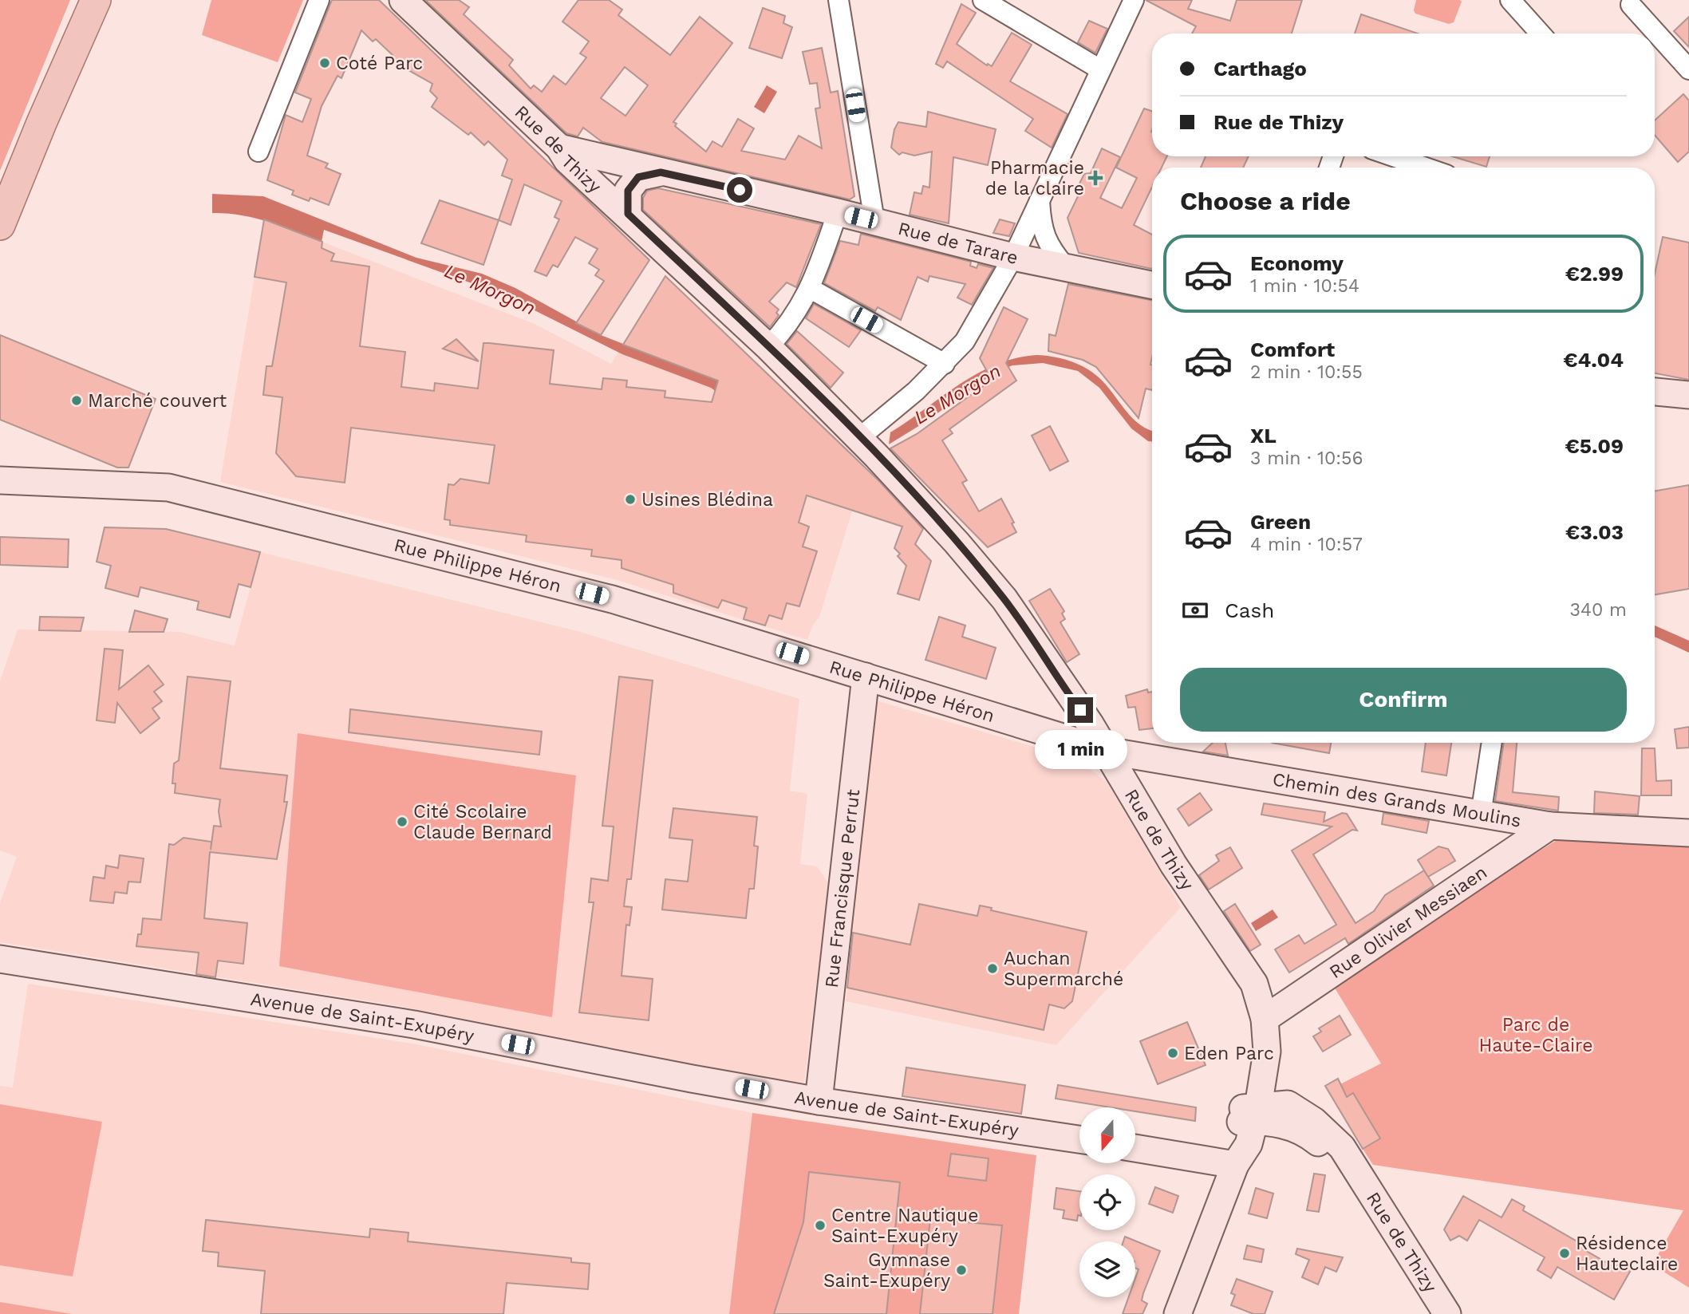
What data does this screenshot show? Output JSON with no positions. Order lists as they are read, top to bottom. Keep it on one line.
{"streets":{"street":["Rue de Thizy","Rue de Tarare","Rue Philippe Héron","Chemin des Grands Moulins","Rue Francisque Perrut","Rue Olivier Messiaen","Avenue de Saint-Exupéry"]},"crossings":[["Rue de Thizy","Rue de Tarare"],["Rue de Thizy","Rue Philippe Héron"],["Rue de Thizy","Chemin des Grands Moulins"],["Rue de Thizy","Rue Olivier Messiaen"],["Rue Philippe Héron","Chemin des Grands Moulins"],["Rue Philippe Héron","Rue Francisque Perrut"],["Chemin des Grands Moulins","Rue Olivier Messiaen"],["Rue Francisque Perrut","Avenue de Saint-Exupéry"]],"water":["Le Morgon"],"parks":["Parc de Haute-Claire"],"places":{"other":["Coté Parc","Marché couvert","Usines Blédina","Cité Scolaire Claude Bernard","Auchan Supermarché","Eden Parc","Centre Nautique Saint-Exupéry","Résidence Hauteclaire","Gymnase Saint-Exupéry"],"health":["Pharmacie de la claire"]},"north":"bottom","page":{"banner":["Carthago","Rue de Thizy"],"heading":"Choose a ride","list":[{"name":"Economy","note":"1 min · 10:54","value":"€2.99"},{"name":"Comfort","note":"2 min · 10:55","value":"€4.04"},{"name":"XL","note":"3 min · 10:56","value":"€5.09"},{"name":"Green","note":"4 min · 10:57","value":"€3.03"}],"pay":["Cash","340 m"],"buttons":"Confirm","bubble":"1 min"}}
